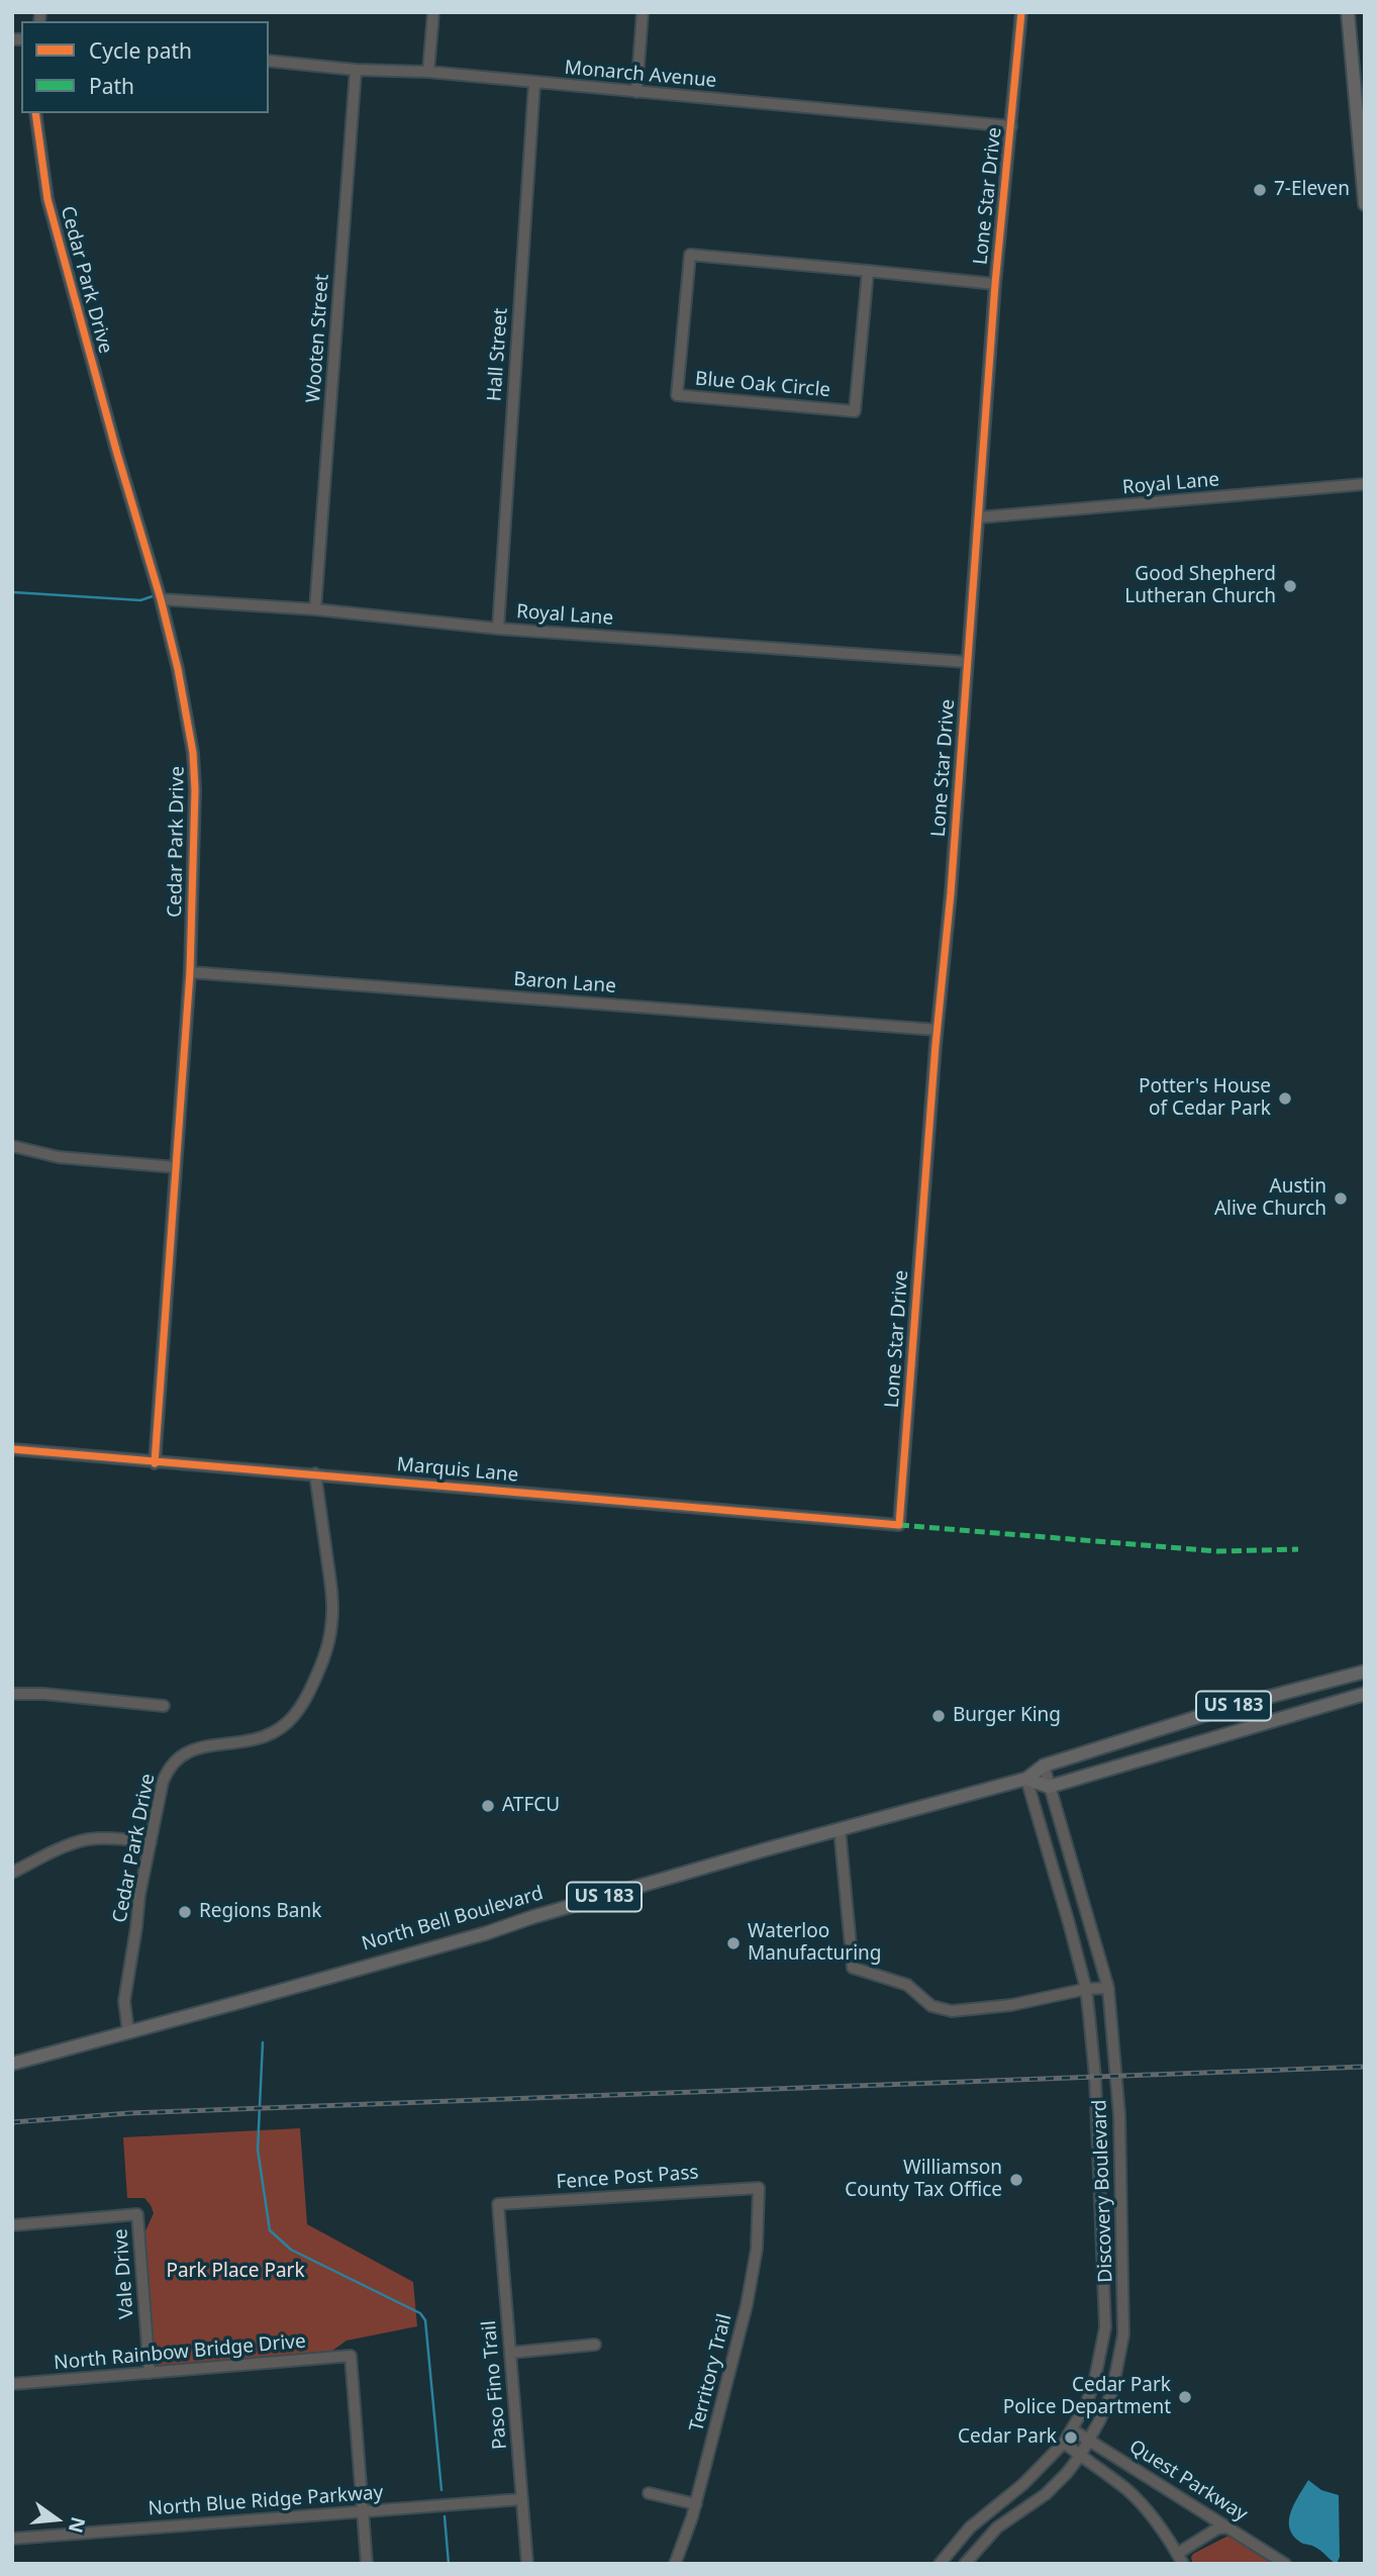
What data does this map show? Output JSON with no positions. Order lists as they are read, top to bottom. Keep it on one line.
{"streets":{"main road":["US 183","North Bell Boulevard"],"street":["Monarch Avenue","Lone Star Drive","Cedar Park Drive","Wooten Street","Hall Street","Blue Oak Circle","Royal Lane","Baron Lane","Marquis Lane","Fence Post Pass","Discovery Boulevard","Vale Drive","North Rainbow Bridge Drive","Territory Trail","Paso Fino Trail","Quest Parkway","North Blue Ridge Parkway"]},"crossings":[["Monarch Avenue","Lone Star Drive"],["Monarch Avenue","Wooten Street"],["Monarch Avenue","Hall Street"],["Lone Star Drive","Blue Oak Circle"],["Lone Star Drive","Royal Lane"],["Lone Star Drive","Baron Lane"],["Lone Star Drive","Marquis Lane"],["Cedar Park Drive","Royal Lane"],["Cedar Park Drive","Baron Lane"],["Cedar Park Drive","Marquis Lane"],["Cedar Park Drive","North Bell Boulevard"],["Wooten Street","Royal Lane"],["Hall Street","Royal Lane"],["US 183","Discovery Boulevard"],["North Bell Boulevard","Discovery Boulevard"],["Fence Post Pass","Territory Trail"],["Fence Post Pass","Paso Fino Trail"],["Discovery Boulevard","Quest Parkway"],["Vale Drive","North Rainbow Bridge Drive"],["North Rainbow Bridge Drive","North Blue Ridge Parkway"],["Paso Fino Trail","North Blue Ridge Parkway"]],"parks":["Park Place Park"],"places":["7-Eleven","Good Shepherd Lutheran Church","Potter's House of Cedar Park","Austin Alive Church","Burger King","ATFCU","Regions Bank","Waterloo Manufacturing","Williamson County Tax Office","Cedar Park Police Department","Cedar Park"],"legend":["Cycle path","Path"],"north":"right"}
